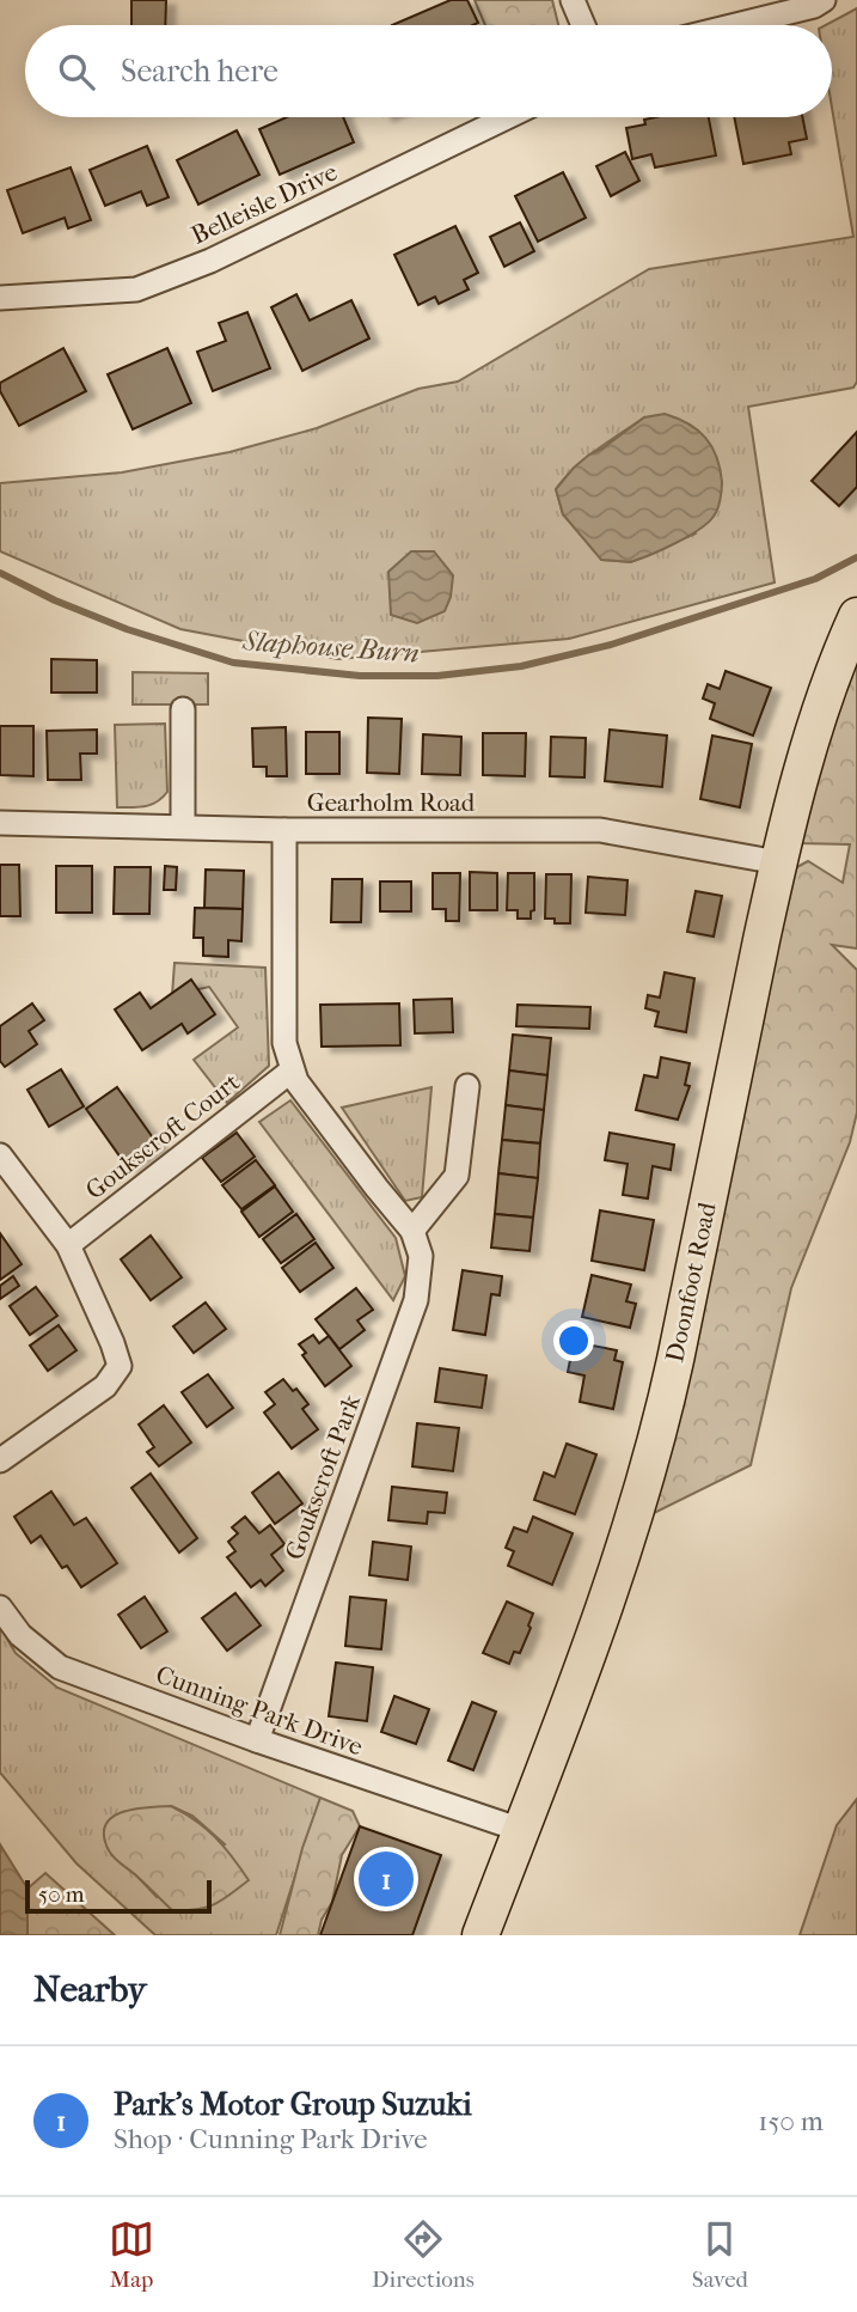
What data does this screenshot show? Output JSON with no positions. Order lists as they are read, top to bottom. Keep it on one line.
{"streets":{"main road":["Doonfoot Road"],"street":["Belleisle Drive","Gearholm Road","Goukscroft Court","Goukscroft Park","Cunning Park Drive"]},"crossings":[["Gearholm Road","Doonfoot Road"],["Doonfoot Road","Cunning Park Drive"],["Goukscroft Park","Cunning Park Drive"]],"water":["Slaphouse Burn"],"scale_bar":"50 m","page":{"search":"Search here","pins":"1","scale":"50 m","heading":"Nearby","list":[{"mark":"1","name":"Park's Motor Group Suzuki","note":"Shop · Cunning Park Drive","value":"150 m"}],"nav":["Map","Directions","Saved"]}}
